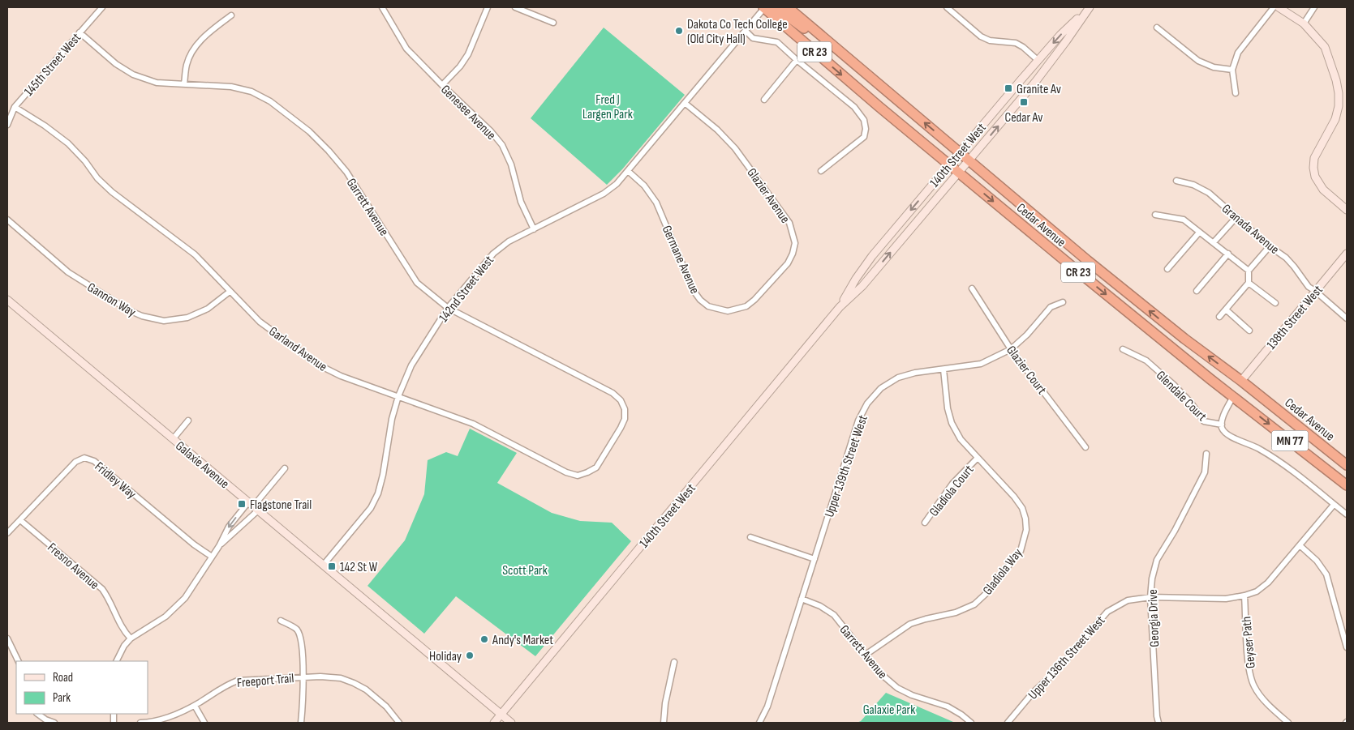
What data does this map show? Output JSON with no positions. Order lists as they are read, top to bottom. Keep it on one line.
{"streets":{"highway":["CR 23","Cedar Avenue","MN 77"],"street":["145th Street West","Genesee Avenue","140th Street West","Glazier Avenue","Garrett Avenue","Granada Avenue","Germane Avenue","142nd Street West","Gannon Way","138th Street West","Garland Avenue","Glazier Court","Glendale Court","Galaxie Avenue","Upper 139th Street West","Fridley Way","Gladiola Court","Fresno Avenue","Gladiola Way","Georgia Drive","Geyser Path","Upper 136th Street West","Freeport Trail"]},"crossings":[["145th Street West","Garrett Avenue"],["145th Street West","Garland Avenue"],["Genesee Avenue","142nd Street West"],["140th Street West","Cedar Avenue"],["140th Street West","Galaxie Avenue"],["Glazier Avenue","Germane Avenue"],["Glazier Avenue","142nd Street West"],["Garrett Avenue","142nd Street West"],["Garrett Avenue","Garland Avenue"],["Garrett Avenue","Upper 139th Street West"],["Garrett Avenue","Gladiola Way"],["Cedar Avenue","142nd Street West"],["Cedar Avenue","138th Street West"],["Granada Avenue","138th Street West"],["Germane Avenue","142nd Street West"],["142nd Street West","Garland Avenue"],["142nd Street West","Galaxie Avenue"],["Gannon Way","Garland Avenue"],["Glazier Court","Upper 139th Street West"],["Upper 139th Street West","Gladiola Way"],["Fridley Way","Fresno Avenue"],["Gladiola Court","Gladiola Way"],["Georgia Drive","Upper 136th Street West"],["Geyser Path","Upper 136th Street West"]],"parks":["Fred J Largen Park","Scott Park","Galaxie Park"],"places":{"other":["Dakota Co Tech College (Old City Hall)","Andy's Market","Holiday"],"transit":["Granite Av","Cedar Av","Flagstone Trail","142 St W"]},"legend":["Road","Park"]}
